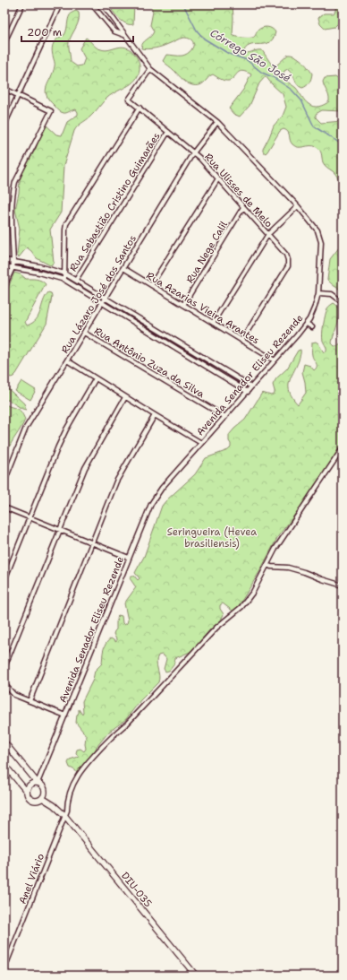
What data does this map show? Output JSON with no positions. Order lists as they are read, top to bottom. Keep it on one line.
{"streets":{"street":["Rua Ulisses de Melo","Rua Sebastião Cristino Guimarães","Rua Nege Calil","Rua Lázaro José dos Santos","Rua Azarias Vieira Arantes","Rua Antônio Zuza da Silva","Avenida Senador Eliseu Rezende","Anel Viário","DIU-035"]},"crossings":[["Rua Ulisses de Melo","Rua Sebastião Cristino Guimarães"],["Rua Ulisses de Melo","Rua Nege Calil"],["Rua Ulisses de Melo","Rua Lázaro José dos Santos"],["Rua Ulisses de Melo","Rua Azarias Vieira Arantes"],["Rua Ulisses de Melo","Avenida Senador Eliseu Rezende"],["Rua Nege Calil","Rua Azarias Vieira Arantes"],["Rua Lázaro José dos Santos","Rua Azarias Vieira Arantes"],["Rua Lázaro José dos Santos","Rua Antônio Zuza da Silva"],["Rua Lázaro José dos Santos","Avenida Senador Eliseu Rezende"],["Rua Azarias Vieira Arantes","Avenida Senador Eliseu Rezende"],["Rua Antônio Zuza da Silva","Avenida Senador Eliseu Rezende"],["Avenida Senador Eliseu Rezende","DIU-035"],["Anel Viário","DIU-035"]],"water":["Córrego São José"],"parks":["Seringueira (Hevea brasiliensis)"],"scale_bar":"200 m"}
